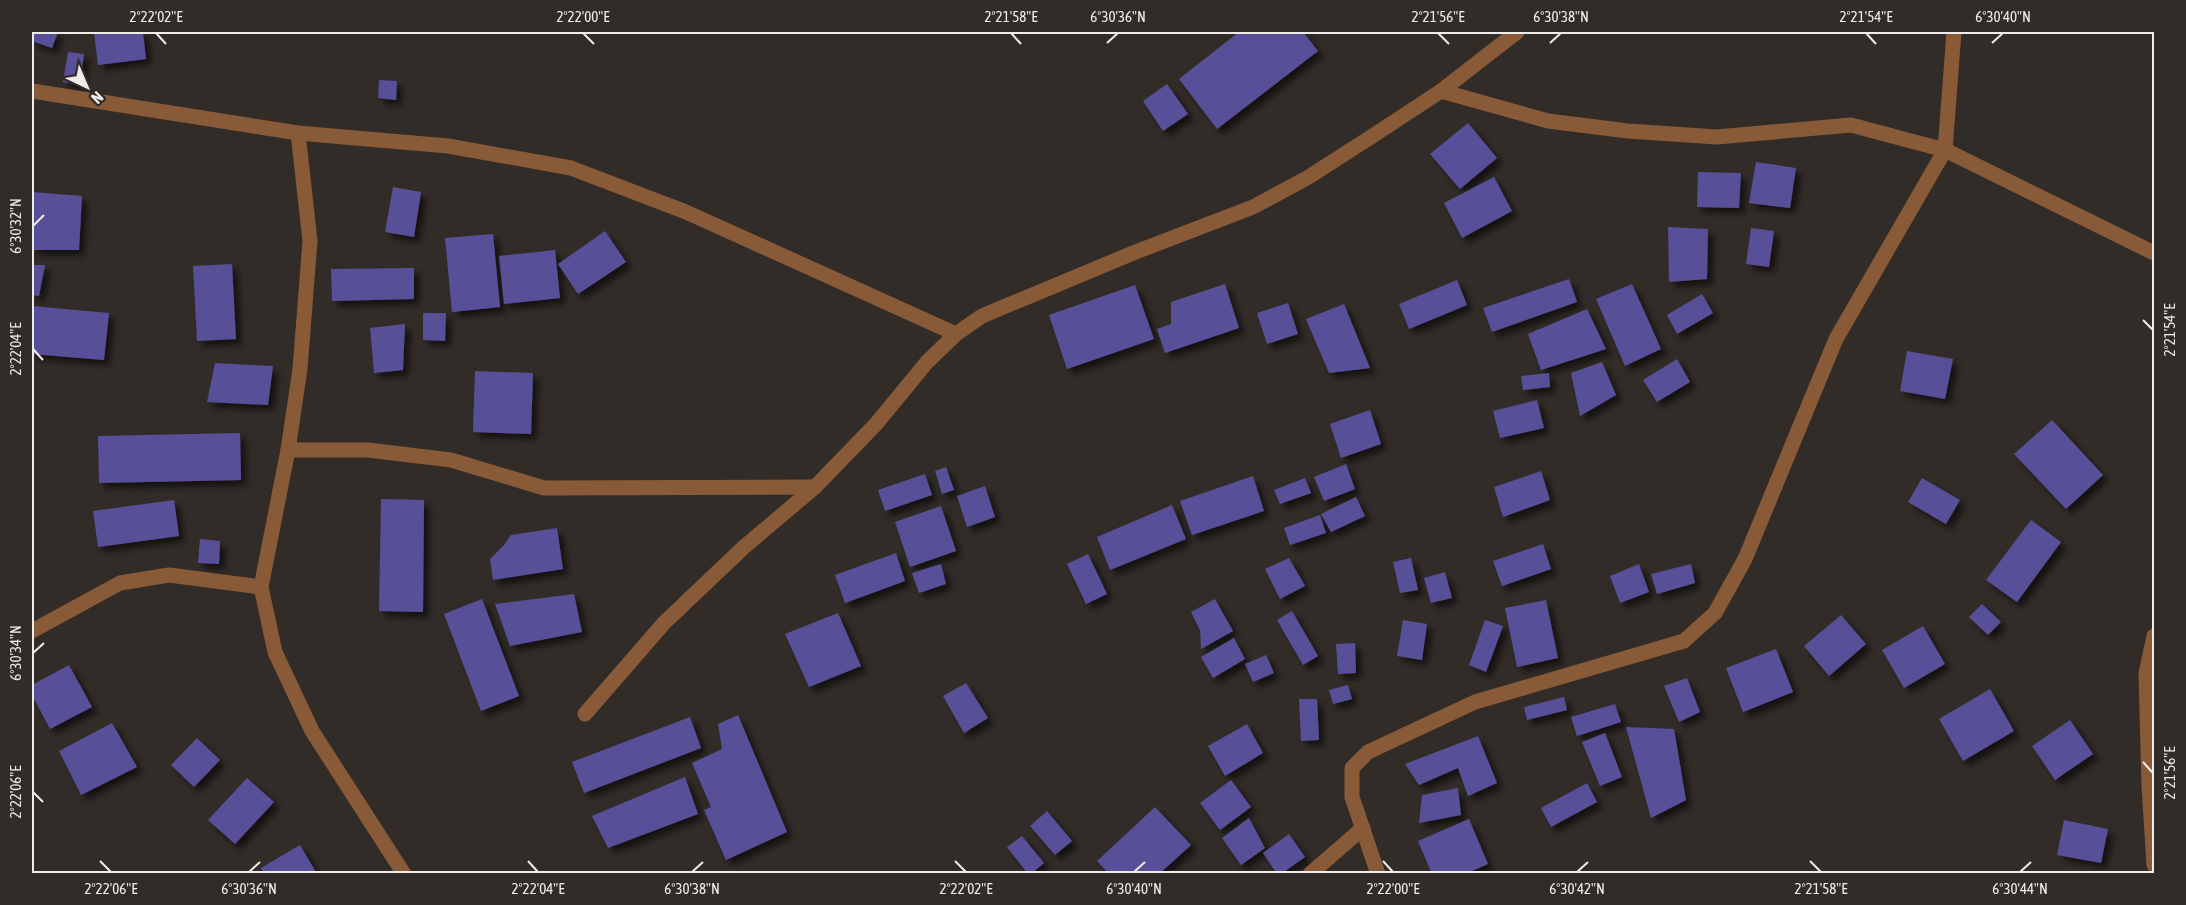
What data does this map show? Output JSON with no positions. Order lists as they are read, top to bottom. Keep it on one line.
{"north":"bottom right","coordinates":["2°22'02\"E","2°22'00\"E","2°21'58\"E","6°30'36\"N","2°21'56\"E","6°30'38\"N","2°21'54\"E","6°30'40\"N","6°30'32\"N","2°22'04\"E","6°30'34\"N","2°22'06\"E","6°30'42\"N","6°30'44\"N"]}
